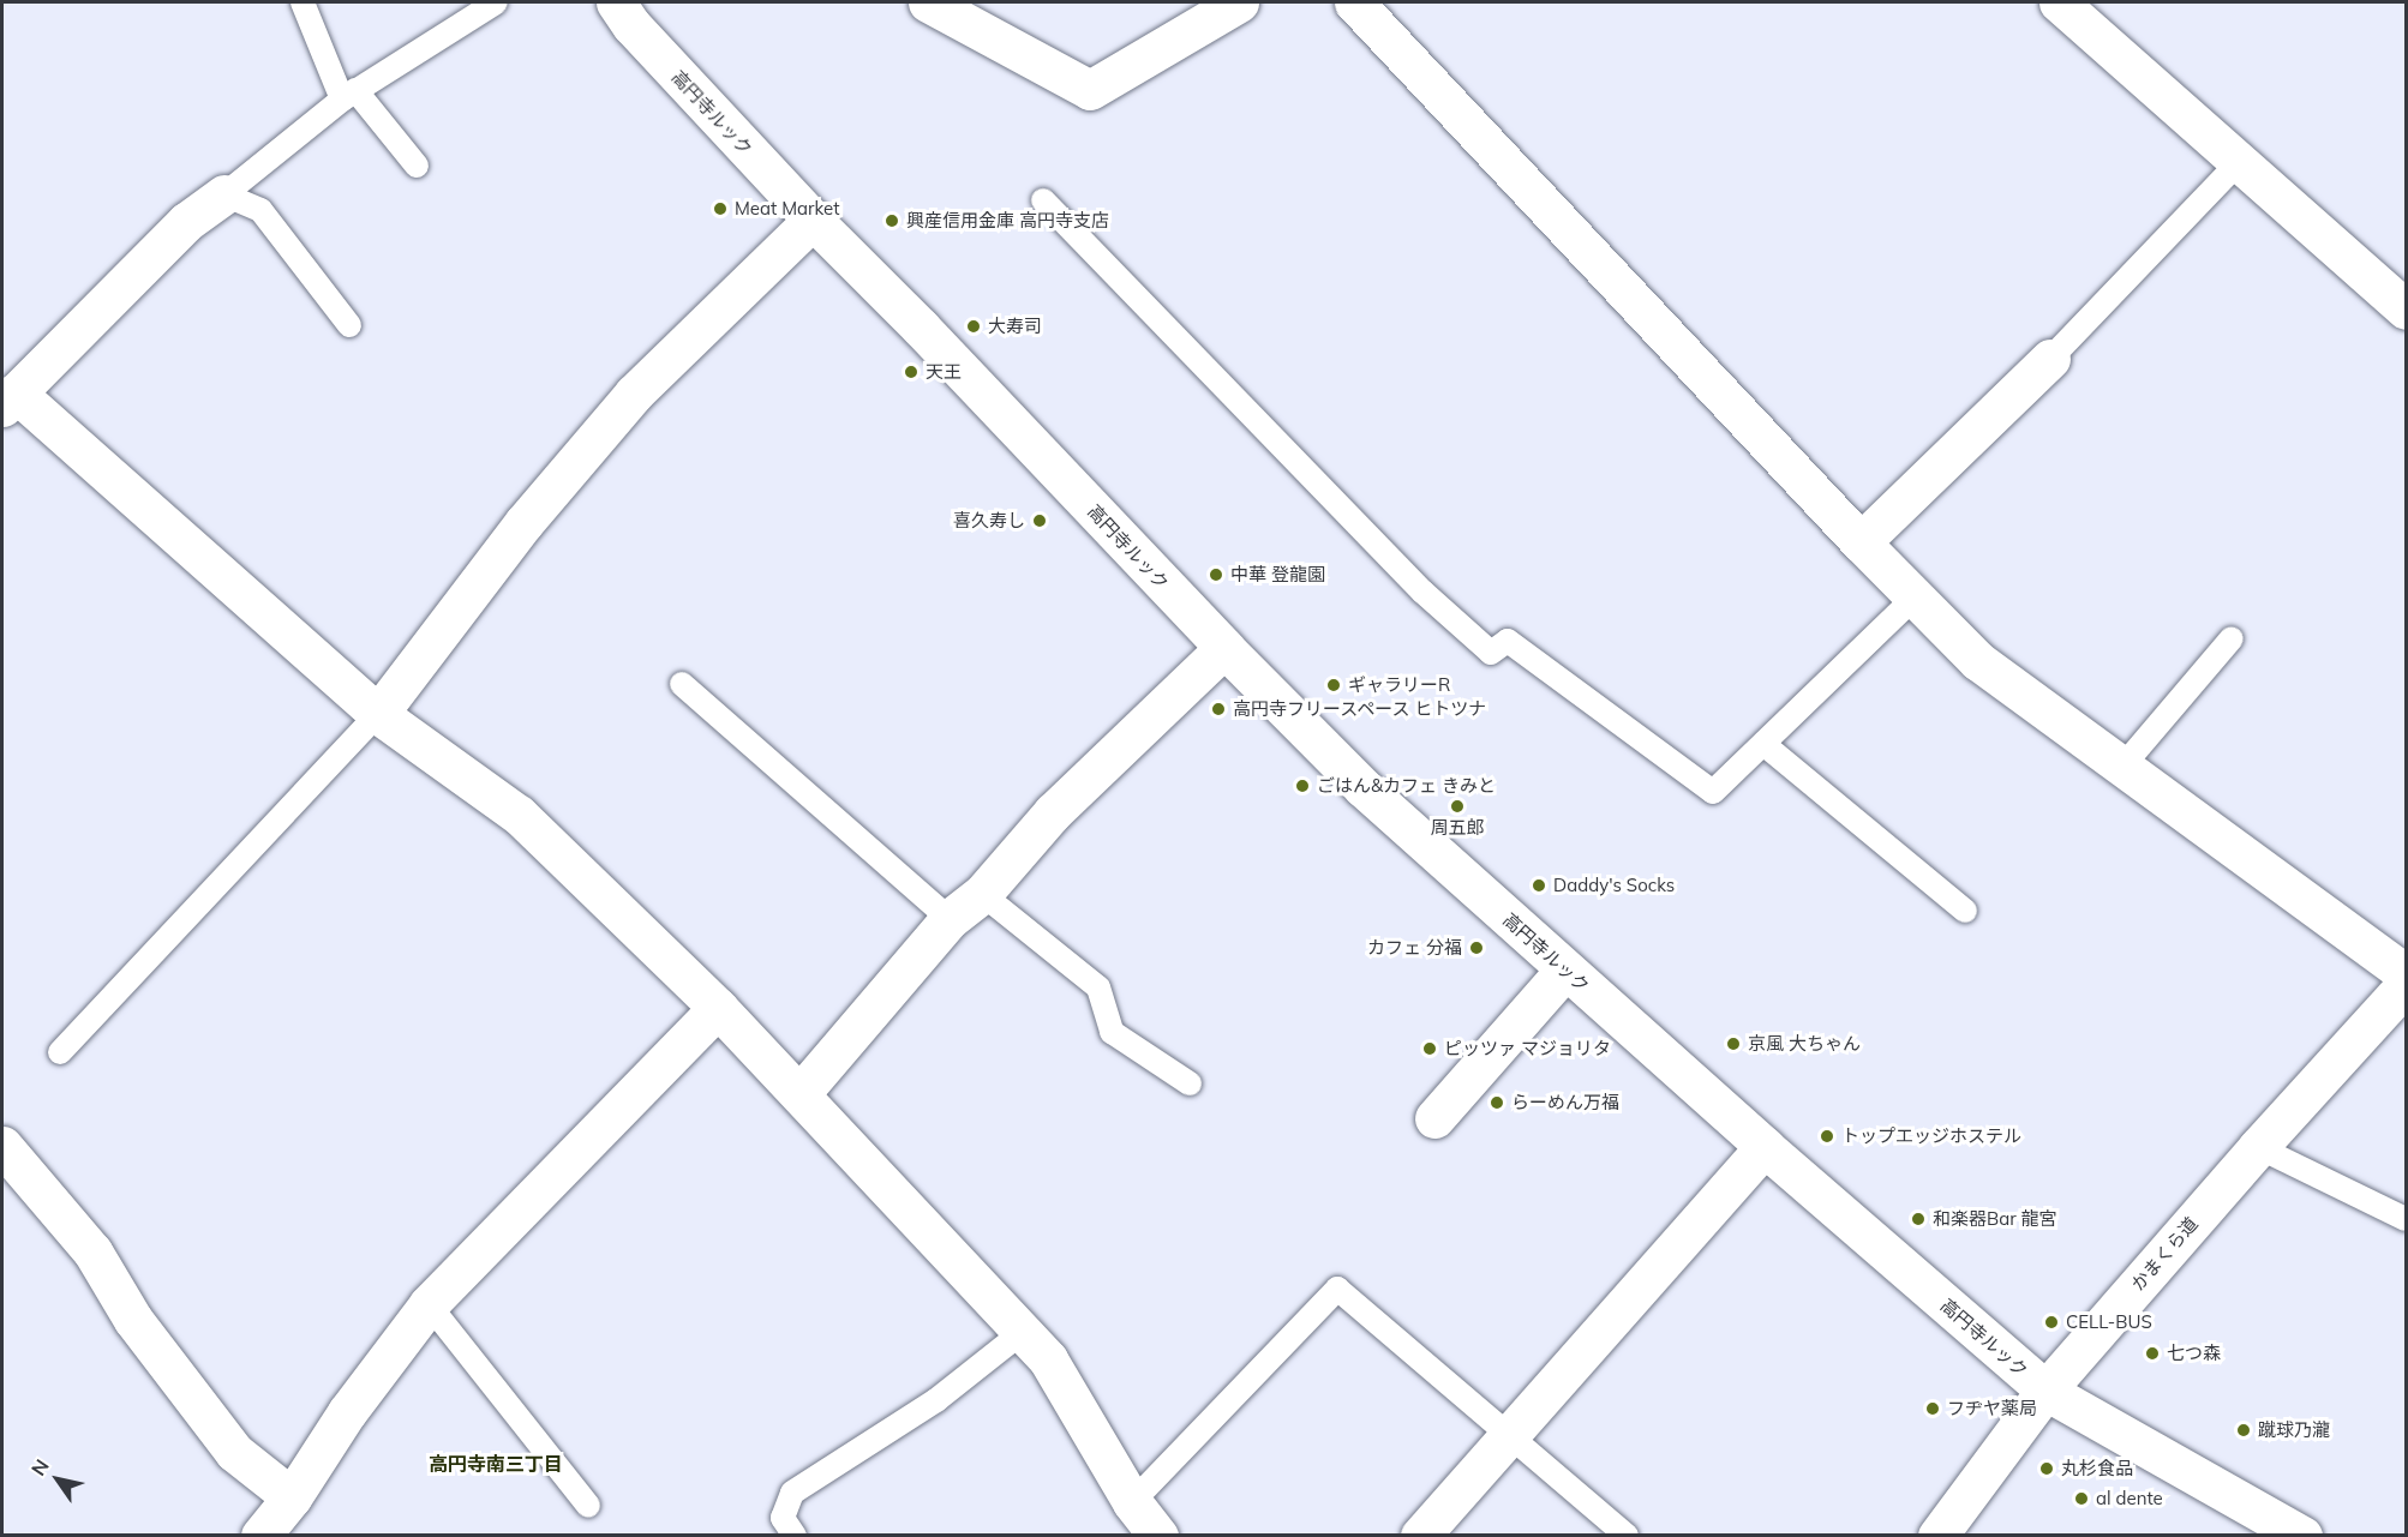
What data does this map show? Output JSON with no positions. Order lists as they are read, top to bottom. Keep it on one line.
{"streets":{"street":["高円寺ルック","かまくら道"]},"crossings":[["高円寺ルック","かまくら道"]],"districts":["高円寺南三丁目"],"places":["Meat Market","興産信用金庫 高円寺支店","大寿司","天王","喜久寿し","中華 登龍園","ギャラリーR","高円寺フリースペース ヒトツナ","ごはん&カフェ きみと","周五郎","Daddy's Socks","カフェ 分福","京風 大ちゃん","ピッツァ マジョリタ","らーめん万福","トップエッジホステル","和楽器Bar 龍宮","CELL-BUS","七つ森","フヂヤ薬局","蹴球乃瀧","丸杉食品","al dente"],"north":"top left"}
